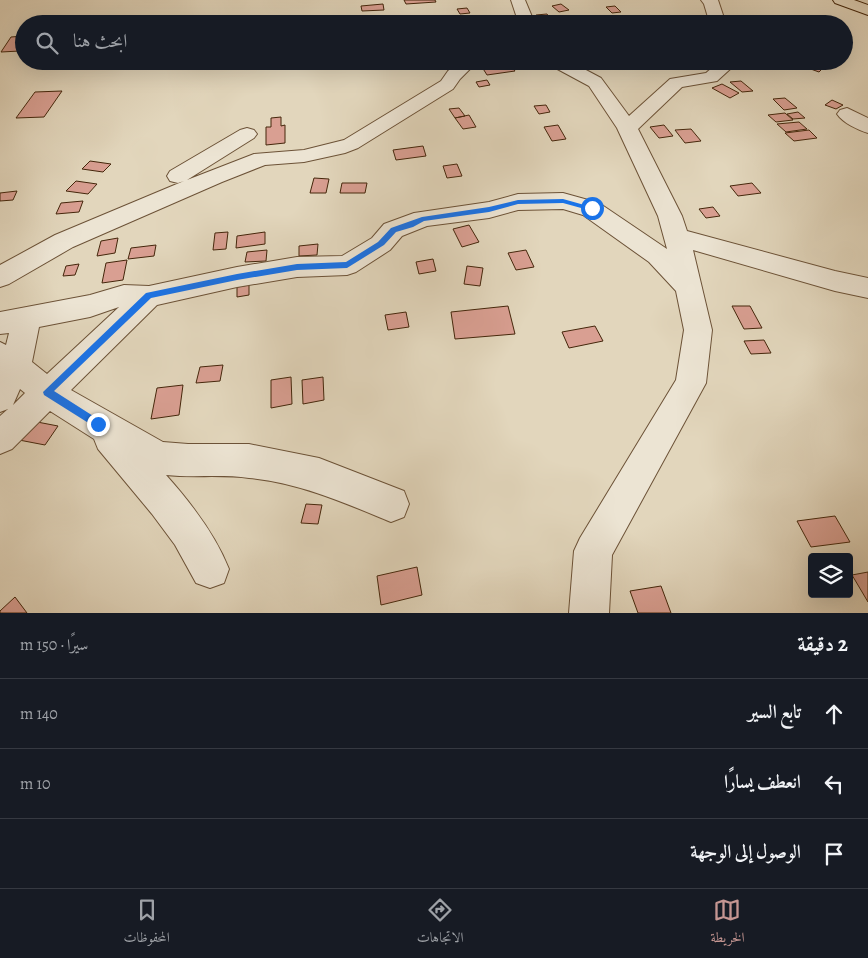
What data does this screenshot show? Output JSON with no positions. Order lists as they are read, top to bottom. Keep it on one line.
{"page":{"search":"ابحث هنا","heading":["2 دقيقة","سيرًا · 150 m"],"list":[["تابع السير","140 m"],["انعطف يسارًا","10 m"],"الوصول إلى الوجهة"],"nav":["الخريطة","الاتجاهات","المحفوظات"]}}
